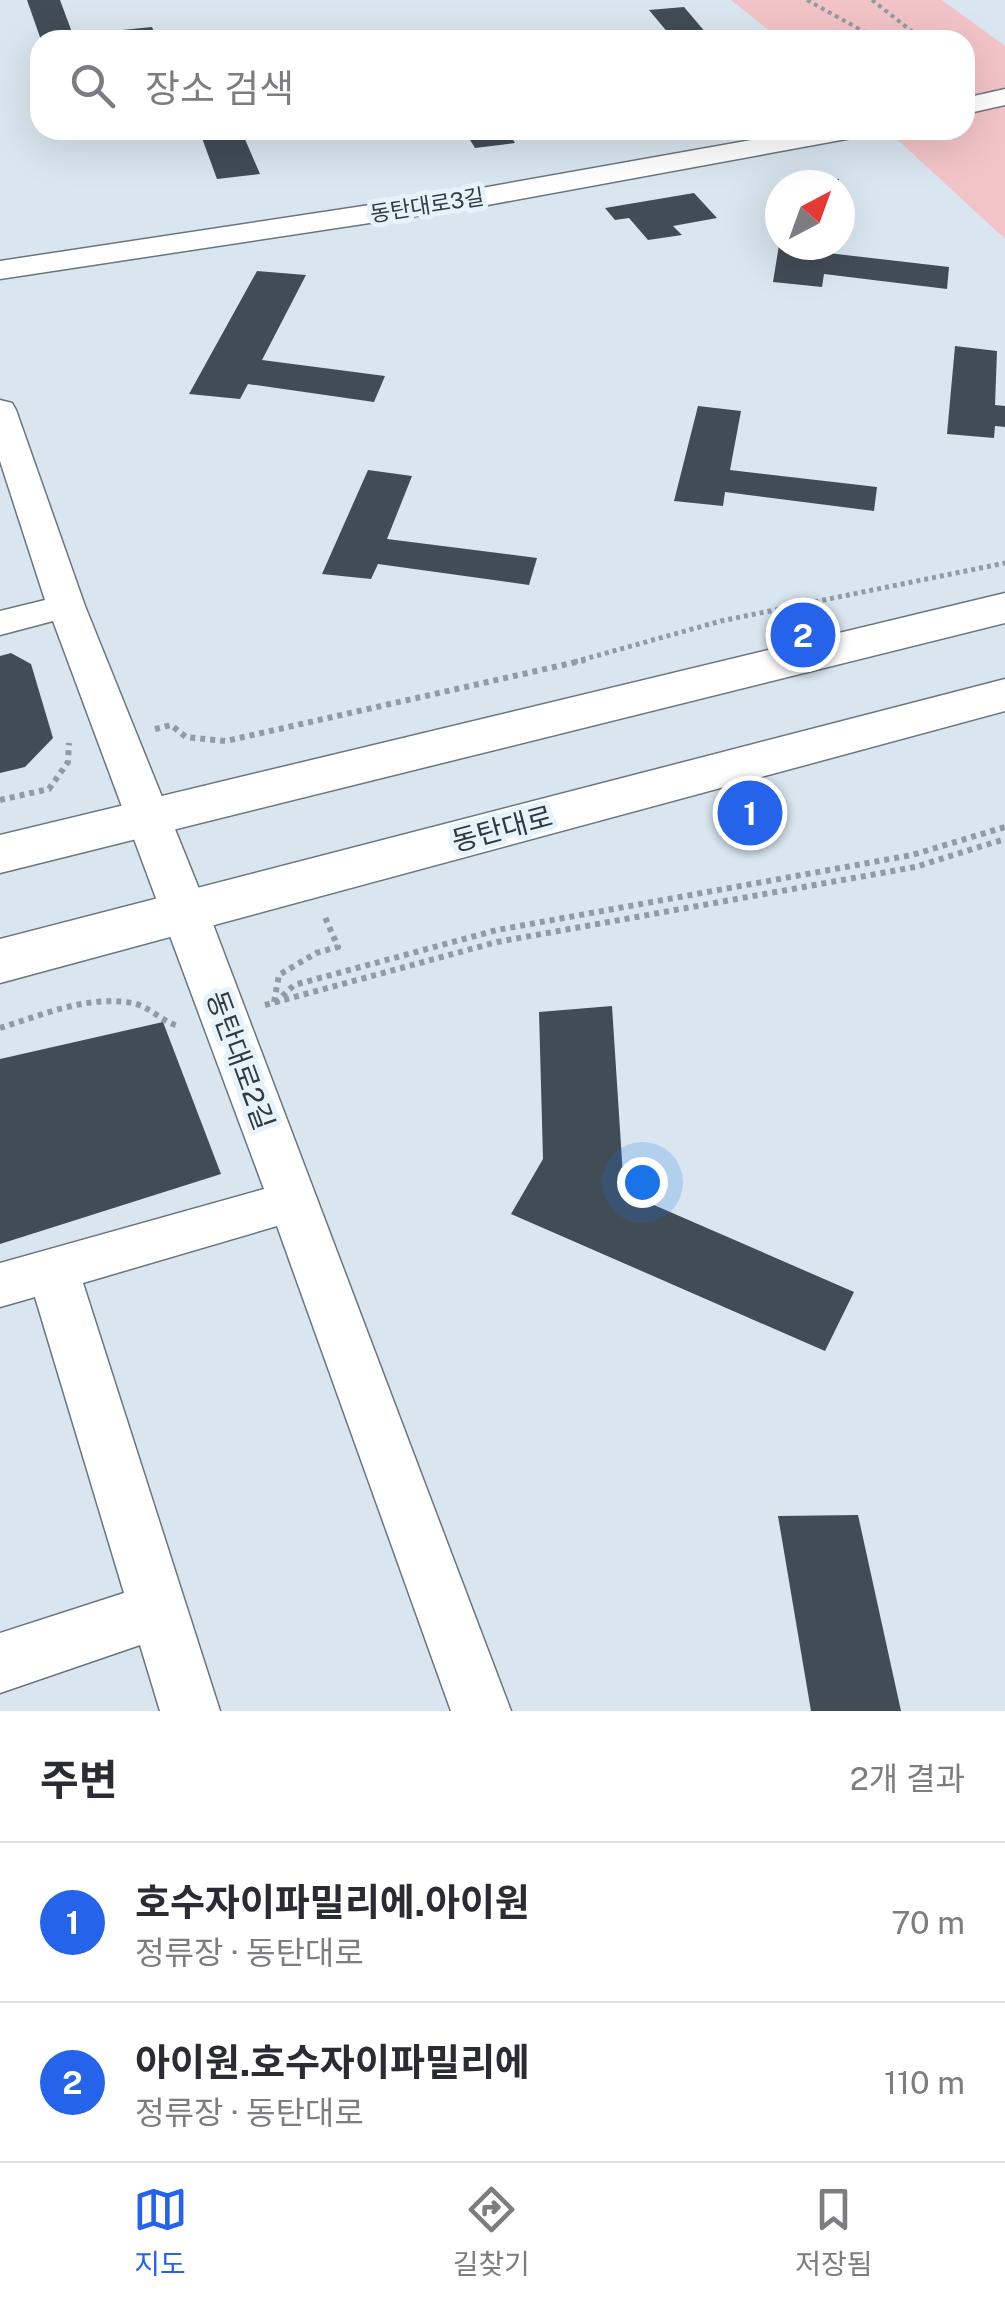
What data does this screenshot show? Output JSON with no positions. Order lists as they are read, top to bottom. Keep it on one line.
{"streets":{"main road":["동탄대로"],"street":["동탄대로3길","동탄대로2길"]},"crossings":[["동탄대로","동탄대로2길"]],"north":"top right","page":{"search":"장소 검색","pins":["2","1"],"heading":["주변","2개 결과"],"list":[{"mark":"1","name":"호수자이파밀리에.아이원","note":"정류장 · 동탄대로","value":"70 m"},{"mark":"2","name":"아이원.호수자이파밀리에","note":"정류장 · 동탄대로","value":"110 m"}],"nav":["지도","길찾기","저장됨"]}}
